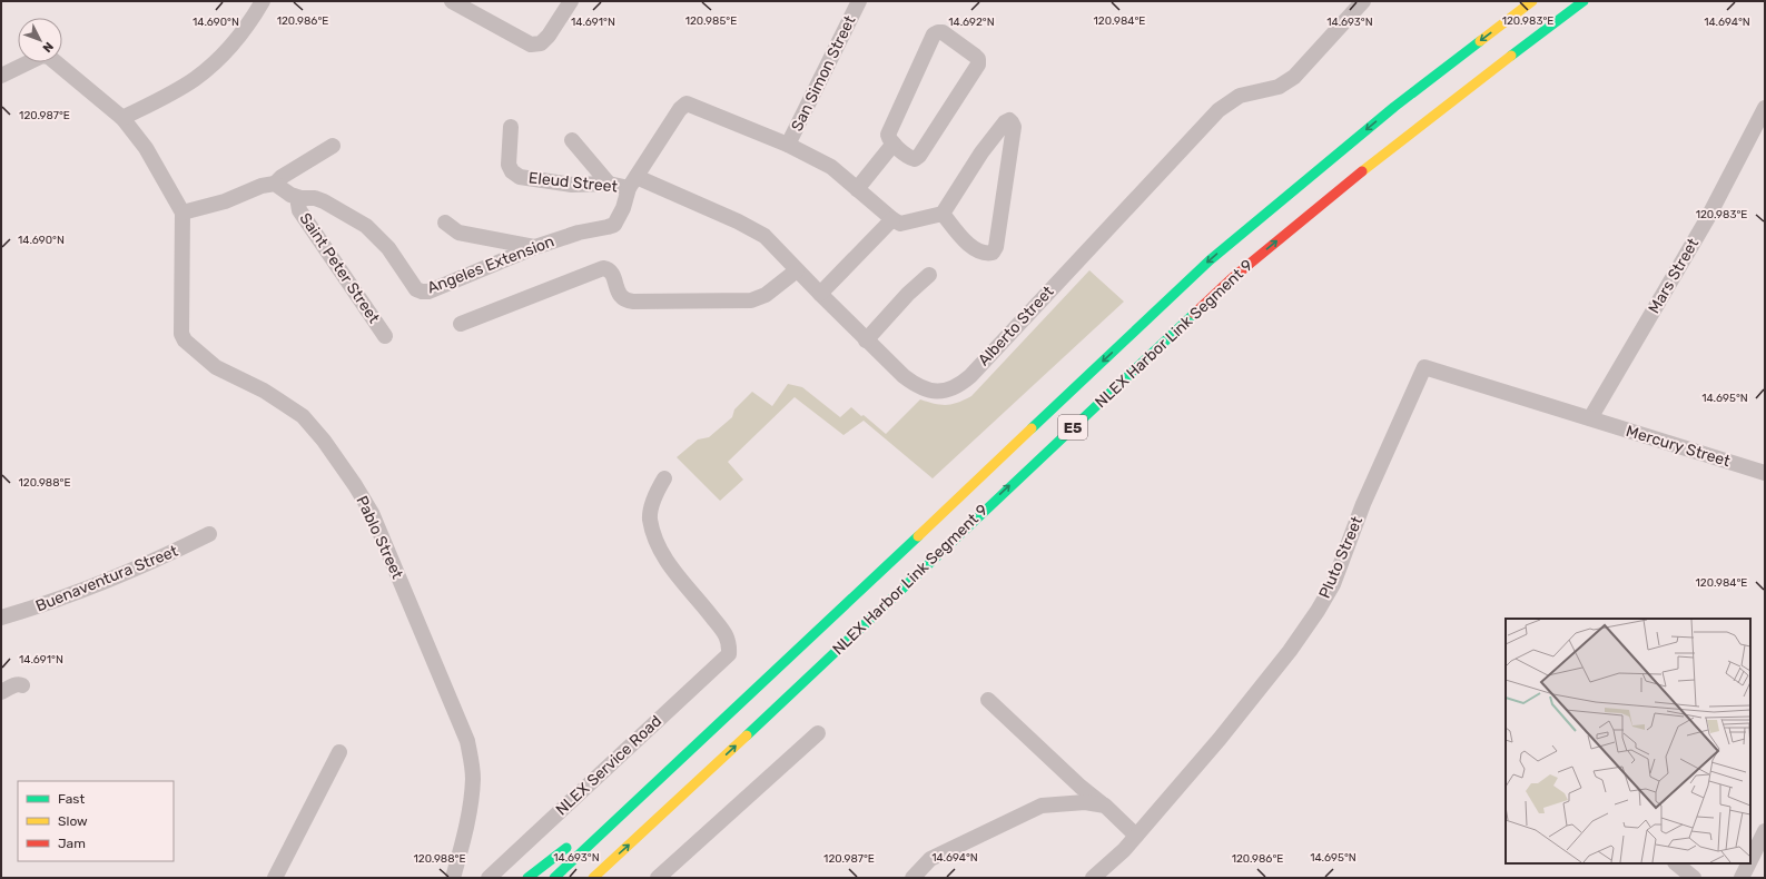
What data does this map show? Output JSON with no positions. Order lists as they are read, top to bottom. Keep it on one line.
{"streets":{"highway":["NLEX Harbor Link Segment 9","E5"],"street":["San Simon Street","Eleud Street","Angeles Extension","Saint Peter Street","Mars Street","Alberto Street","Mercury Street","Pablo Street","Pluto Street","Buenaventura Street","NLEX Service Road"]},"crossings":[["San Simon Street","Angeles Extension"],["Eleud Street","Angeles Extension"],["Eleud Street","Alberto Street"],["Angeles Extension","Saint Peter Street"],["Angeles Extension","Alberto Street"],["Mars Street","Mercury Street"],["Mars Street","Pluto Street"],["Mercury Street","Pluto Street"]],"legend":["Fast","Slow","Jam"],"north":"bottom right","coordinates":["120.984°E","120.986°E","120.985°E","120.983°E","14.690°N","14.691°N","14.692°N","14.693°N","14.694°N","120.987°E","14.695°N","120.988°E"]}
